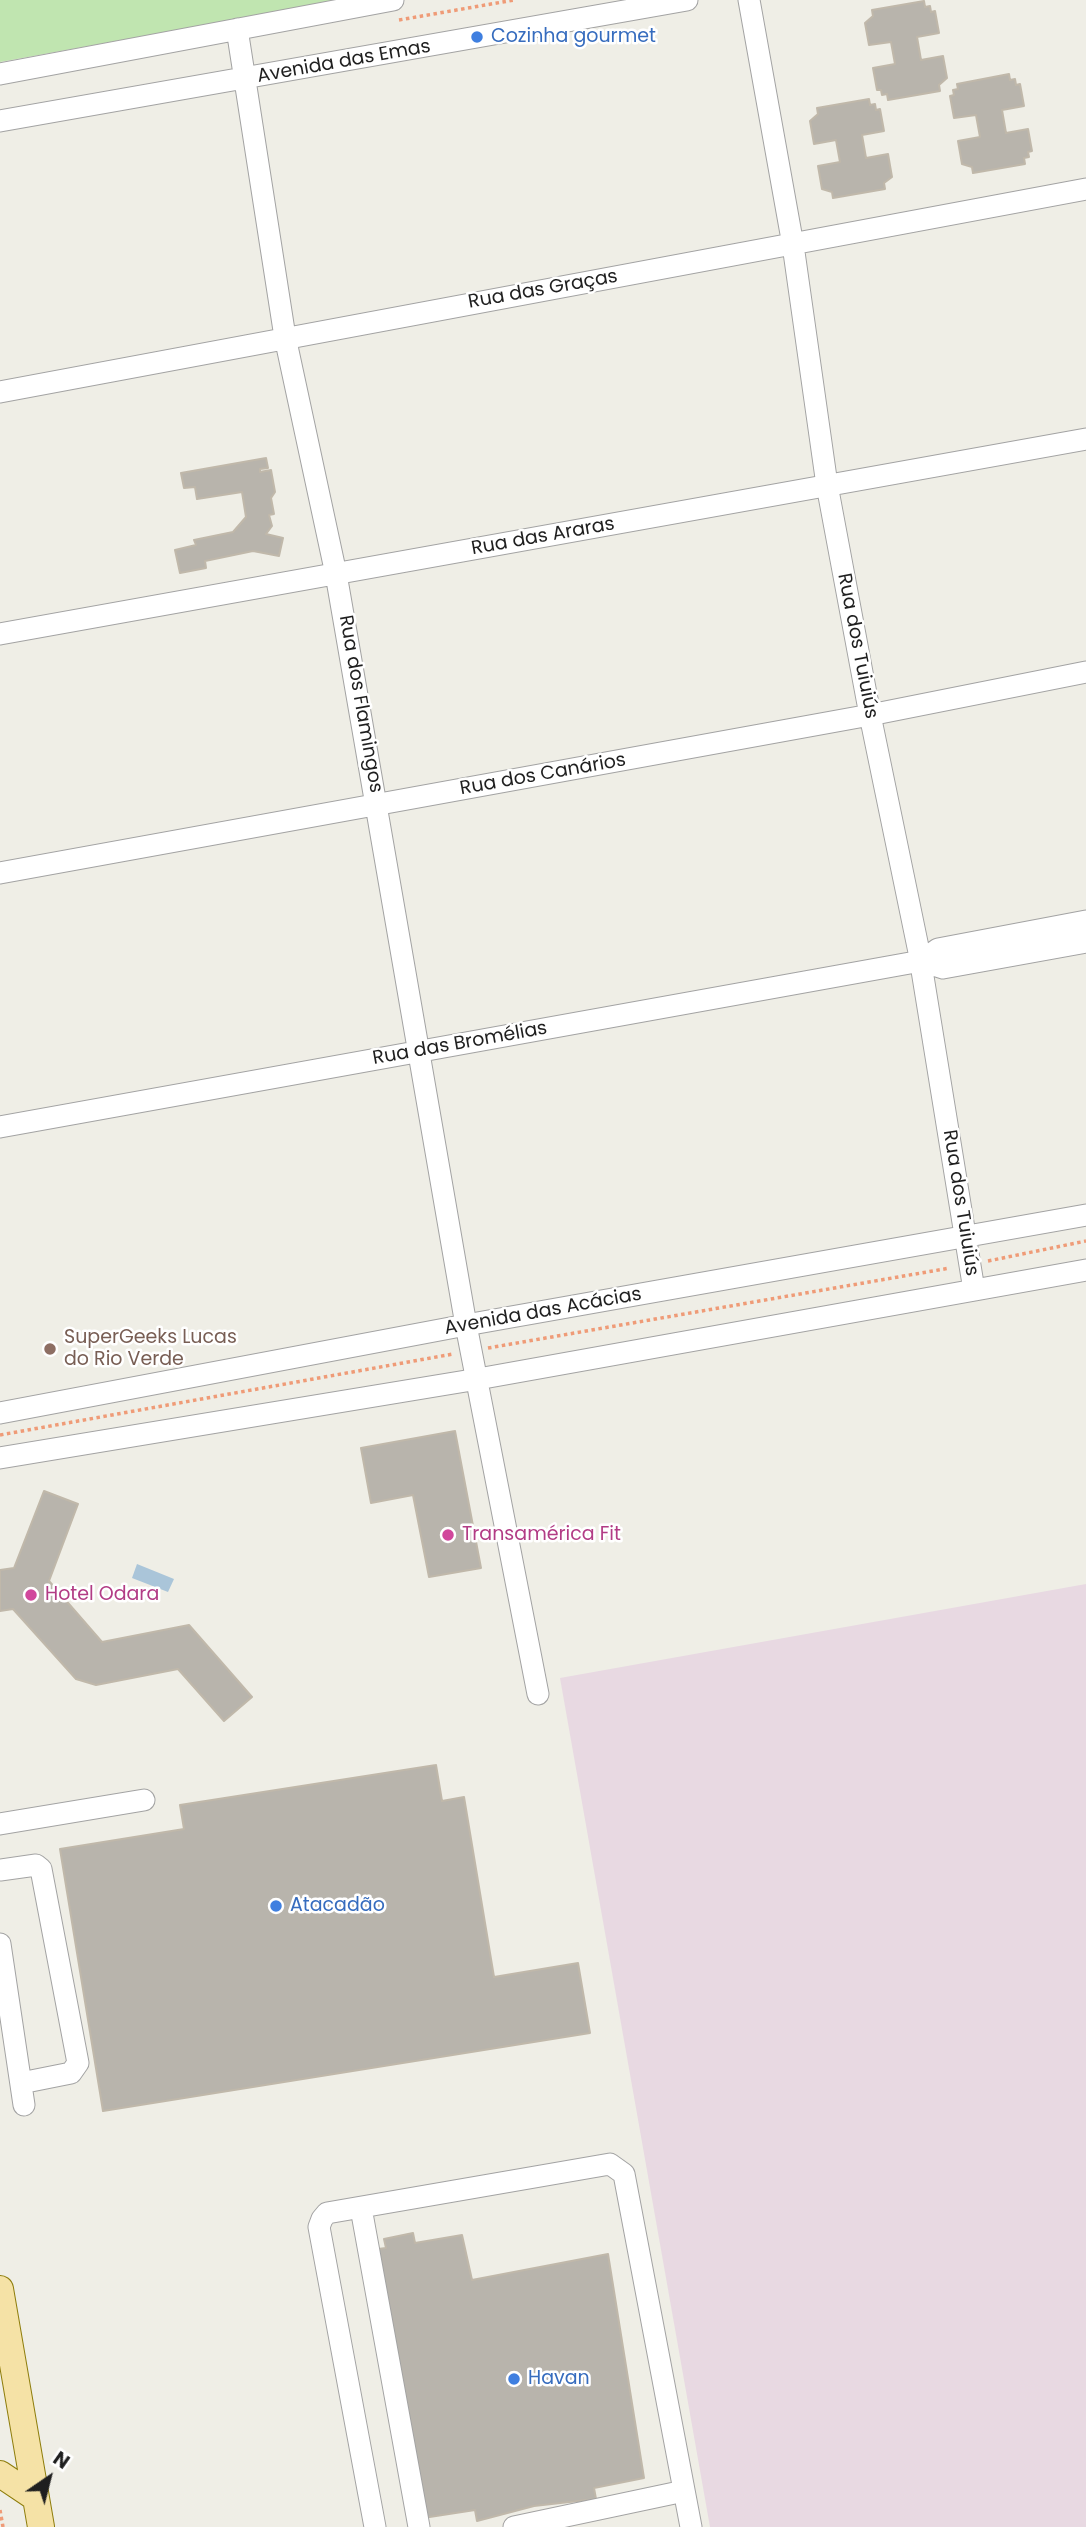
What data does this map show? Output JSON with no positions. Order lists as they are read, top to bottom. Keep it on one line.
{"streets":{"street":["Avenida das Emas","Rua das Graças","Rua das Araras","Rua dos Tuiuiús","Rua dos Flamingos","Rua dos Canários","Rua das Bromélias","Avenida das Acácias"]},"crossings":[["Avenida das Emas","Rua dos Flamingos"],["Rua das Graças","Rua dos Tuiuiús"],["Rua das Graças","Rua dos Flamingos"],["Rua das Araras","Rua dos Tuiuiús"],["Rua das Araras","Rua dos Flamingos"],["Rua dos Tuiuiús","Rua dos Canários"],["Rua dos Tuiuiús","Rua das Bromélias"],["Rua dos Tuiuiús","Avenida das Acácias"],["Rua dos Flamingos","Rua dos Canários"],["Rua dos Flamingos","Rua das Bromélias"],["Rua dos Flamingos","Avenida das Acácias"]],"places":["Cozinha gourmet","SuperGeeks Lucas do Rio Verde","Transamérica Fit","Hotel Odara","Atacadão","Havan"],"north":"top right"}
